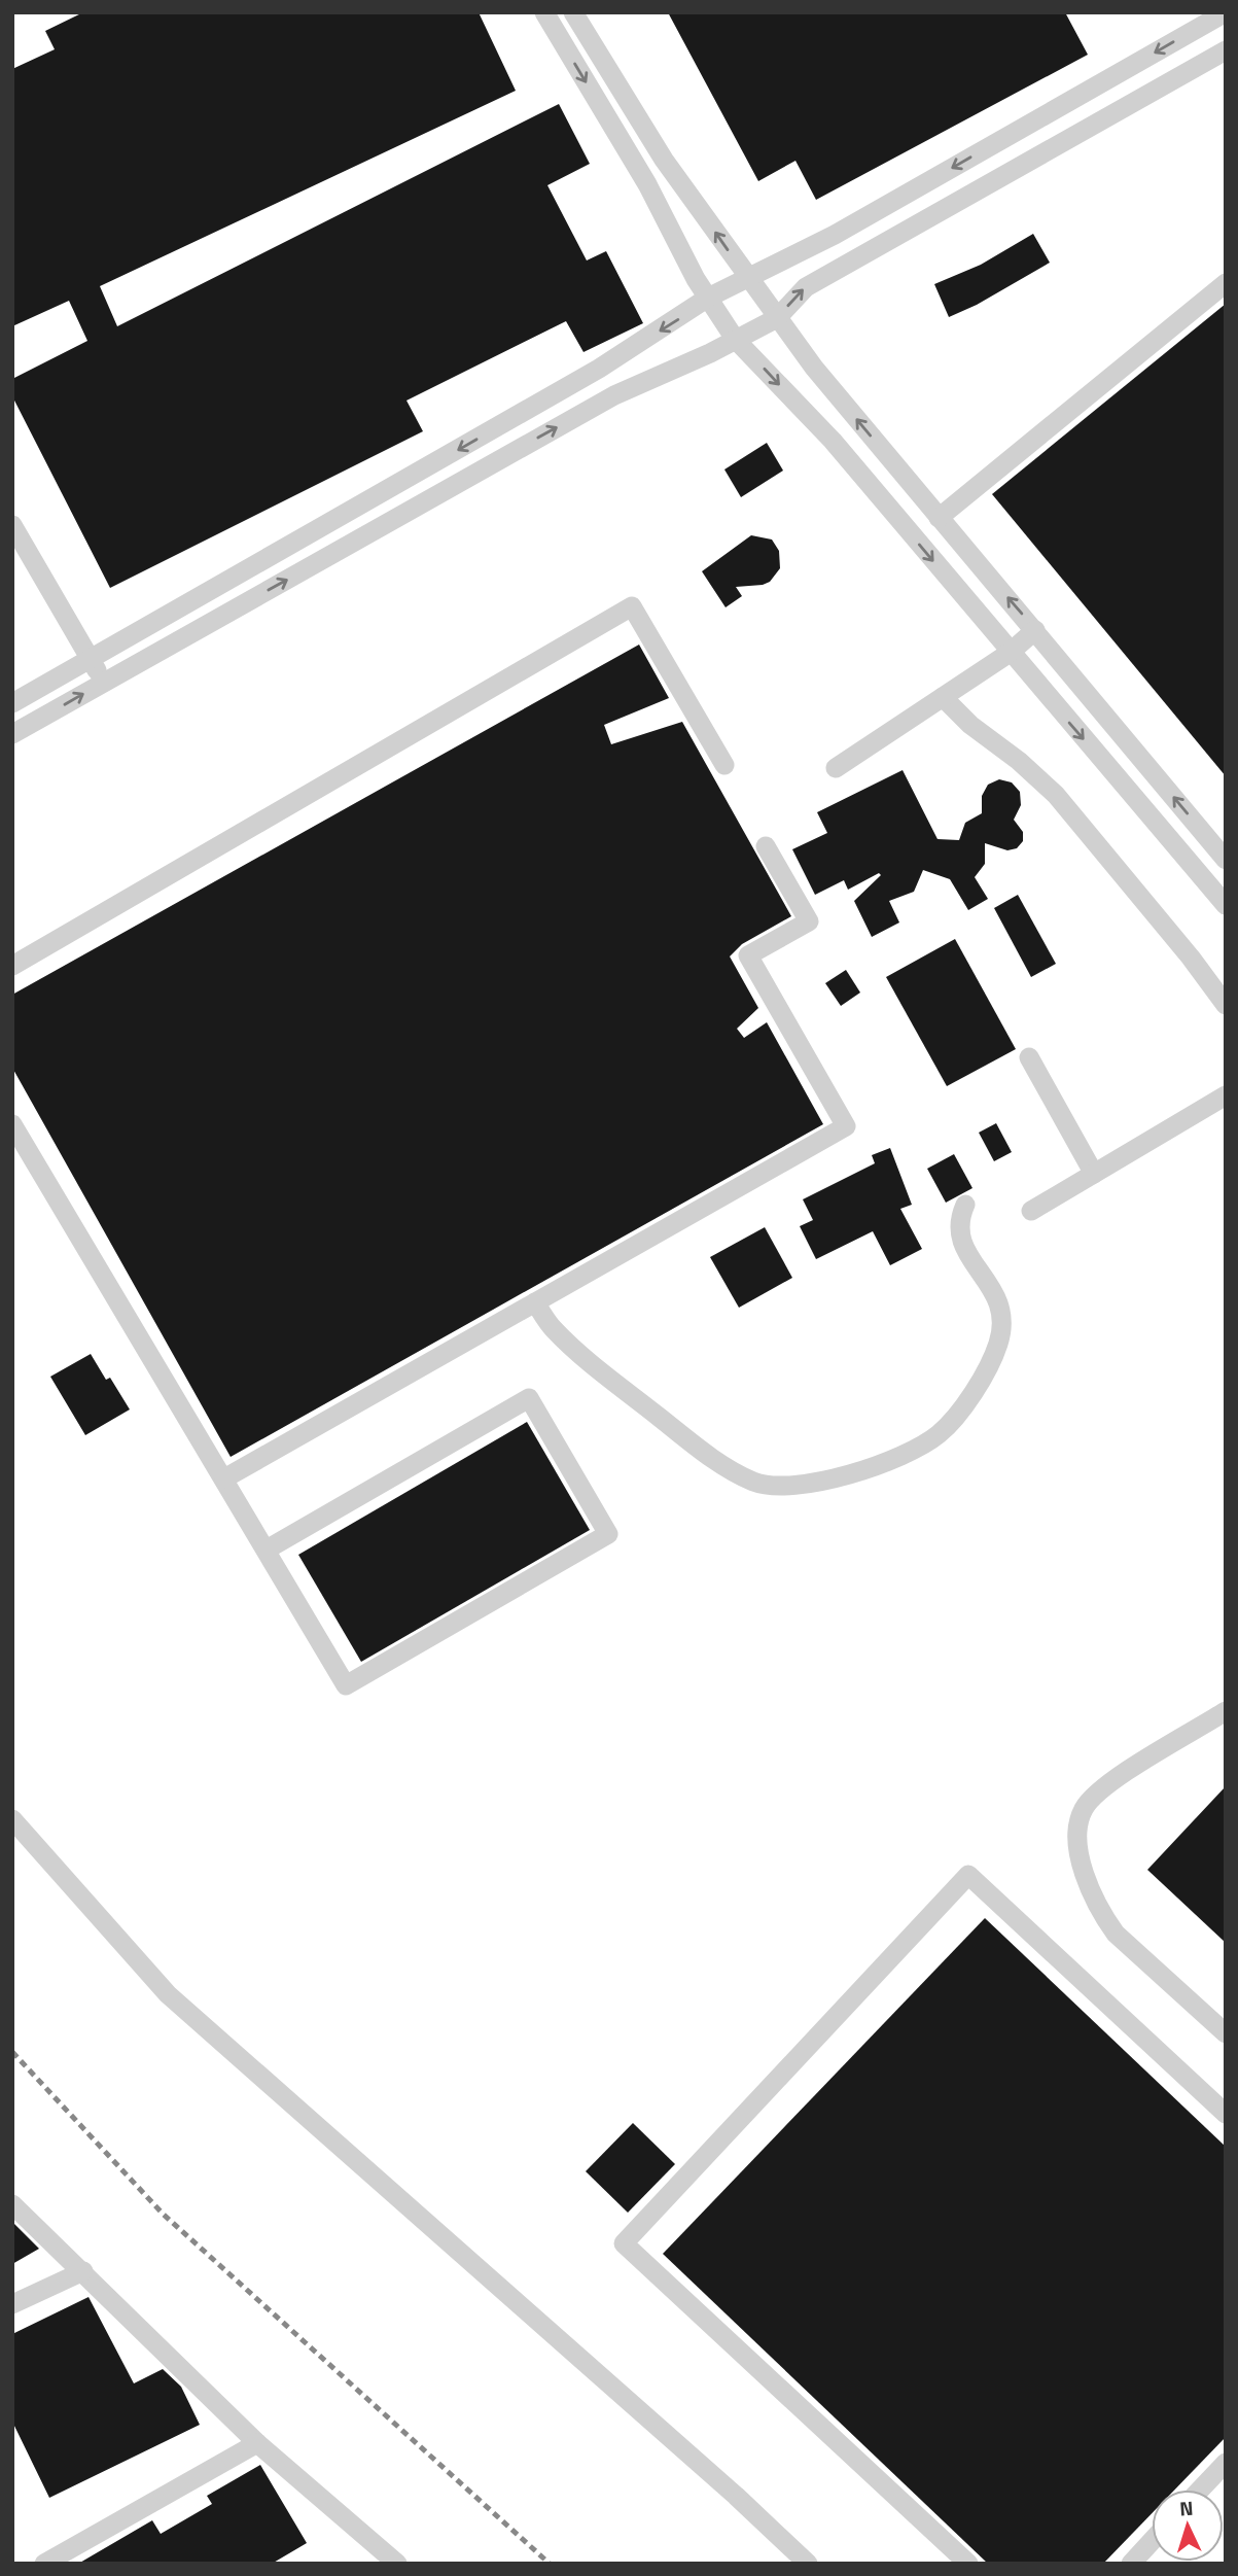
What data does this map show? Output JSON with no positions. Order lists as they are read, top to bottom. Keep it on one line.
{"north":"top"}
